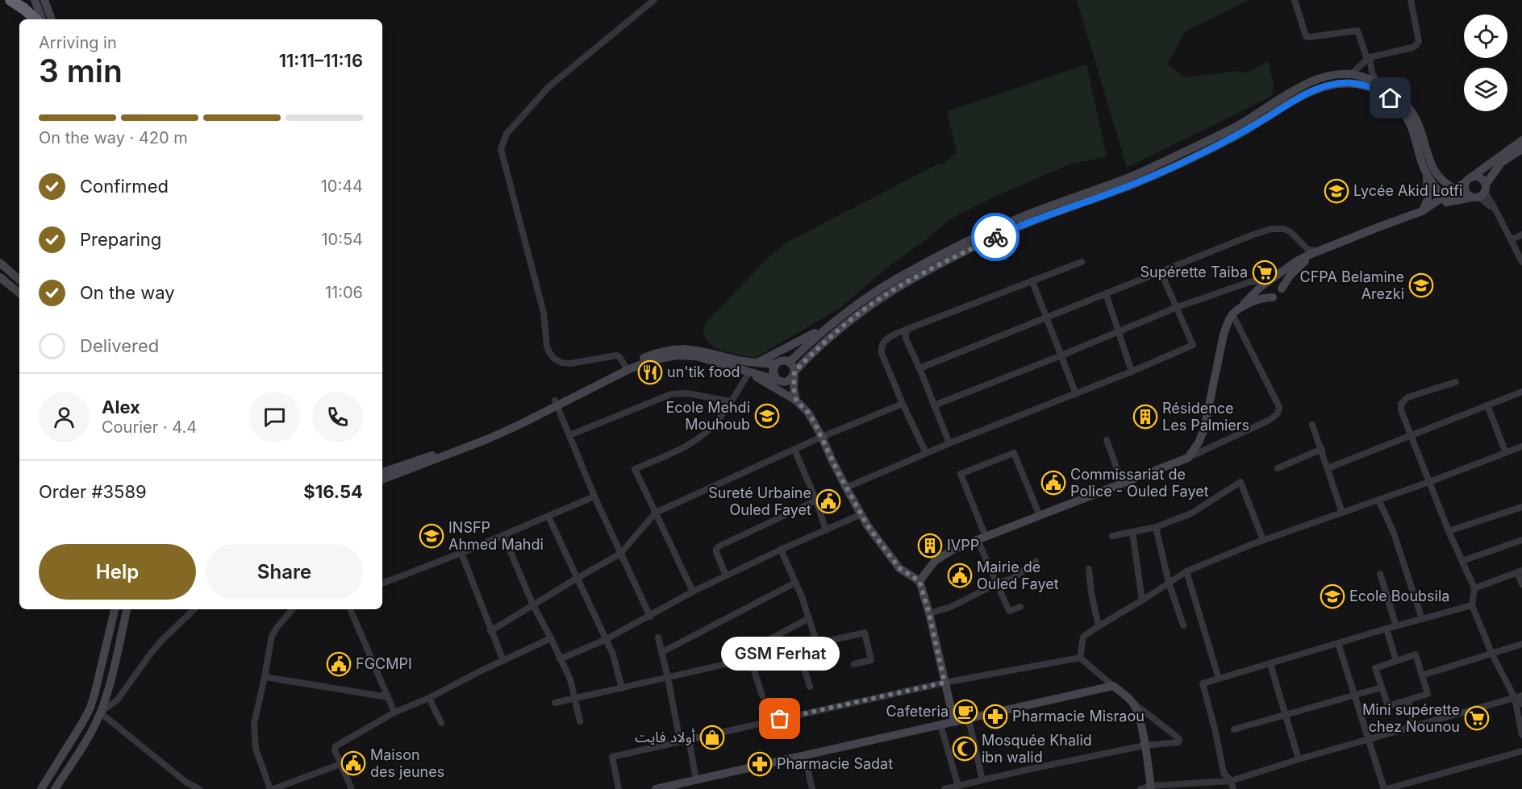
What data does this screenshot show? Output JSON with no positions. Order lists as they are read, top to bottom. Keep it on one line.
{"places":{"school or university":["Lycée Akid Lotfi","CFPA Belamine Arezki","Ecole Mehdi Mouhoub","INSFP Ahmed Mahdi","Ecole Boubsila"],"supermarket":["Supérette Taiba","Mini supérette chez Nounou"],"restaurant":["un'tik food"],"building":["Résidence Les Palmiers","IVPP"],"public building":["Commissariat de Police - Ouled Fayet","Sureté Urbaine Ouled Fayet","Mairie de Ouled Fayet","FGCMPI","Maison des jeunes"],"cafe":["Cafeteria"],"pharmacy":["Pharmacie Misraou","Pharmacie Sadat"],"other":["GSM Ferhat"],"shop":["أولاد فايت"],"mosque":["Mosquée Khalid ibn walid"]},"page":{"heading":["3 min","Arriving in","11:11–11:16"],"panel":["Alex","Courier · 4.4","Order #3589","$16.54"],"bar":"On the way · 420 m","list":[["Confirmed","10:44"],["Preparing","10:54"],["On the way","11:06"],"Delivered"],"buttons":["Help","Share"],"bubble":"GSM Ferhat"}}
